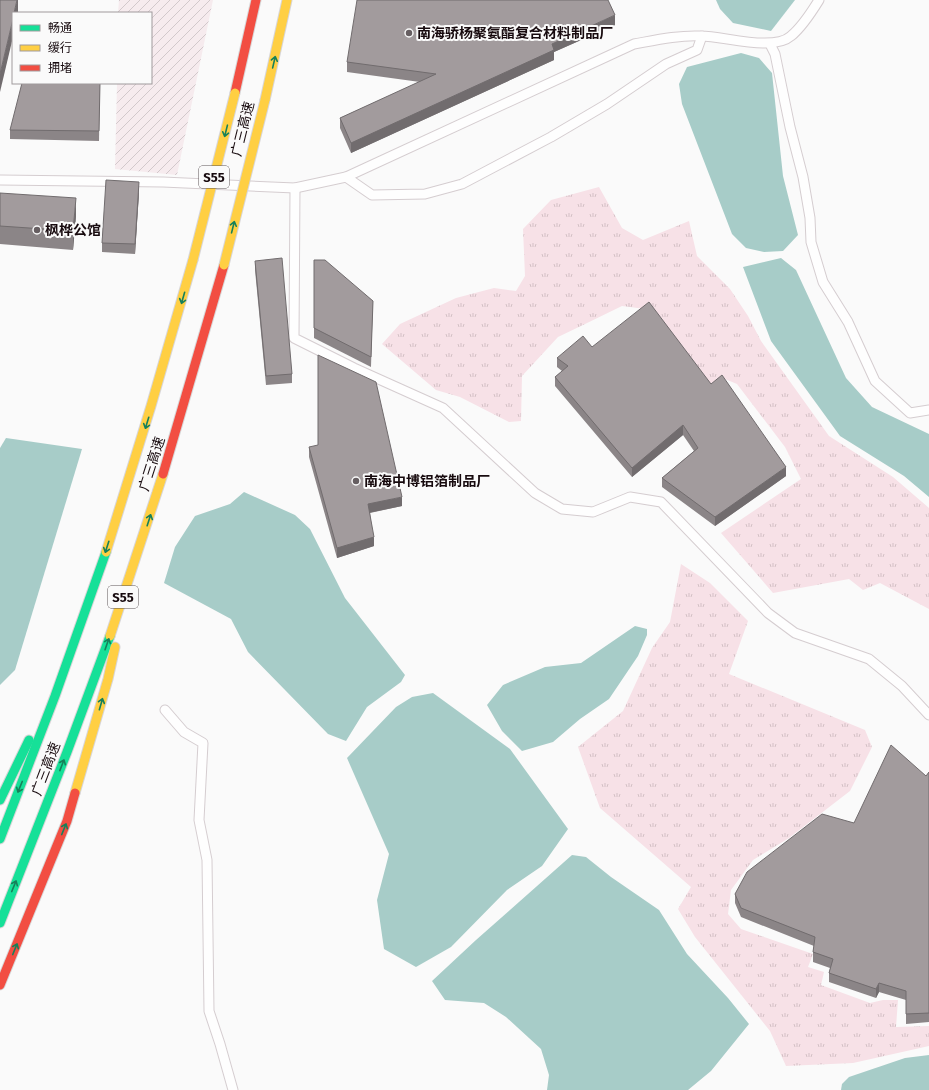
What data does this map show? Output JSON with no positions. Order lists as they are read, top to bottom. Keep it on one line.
{"streets":{"highway":["广三高速","S55"]},"places":["南海骄杨聚氨酯复合材料制品厂","枫桦公馆","南海中博铝箔制品厂"],"legend":["畅通","缓行","拥堵"]}
